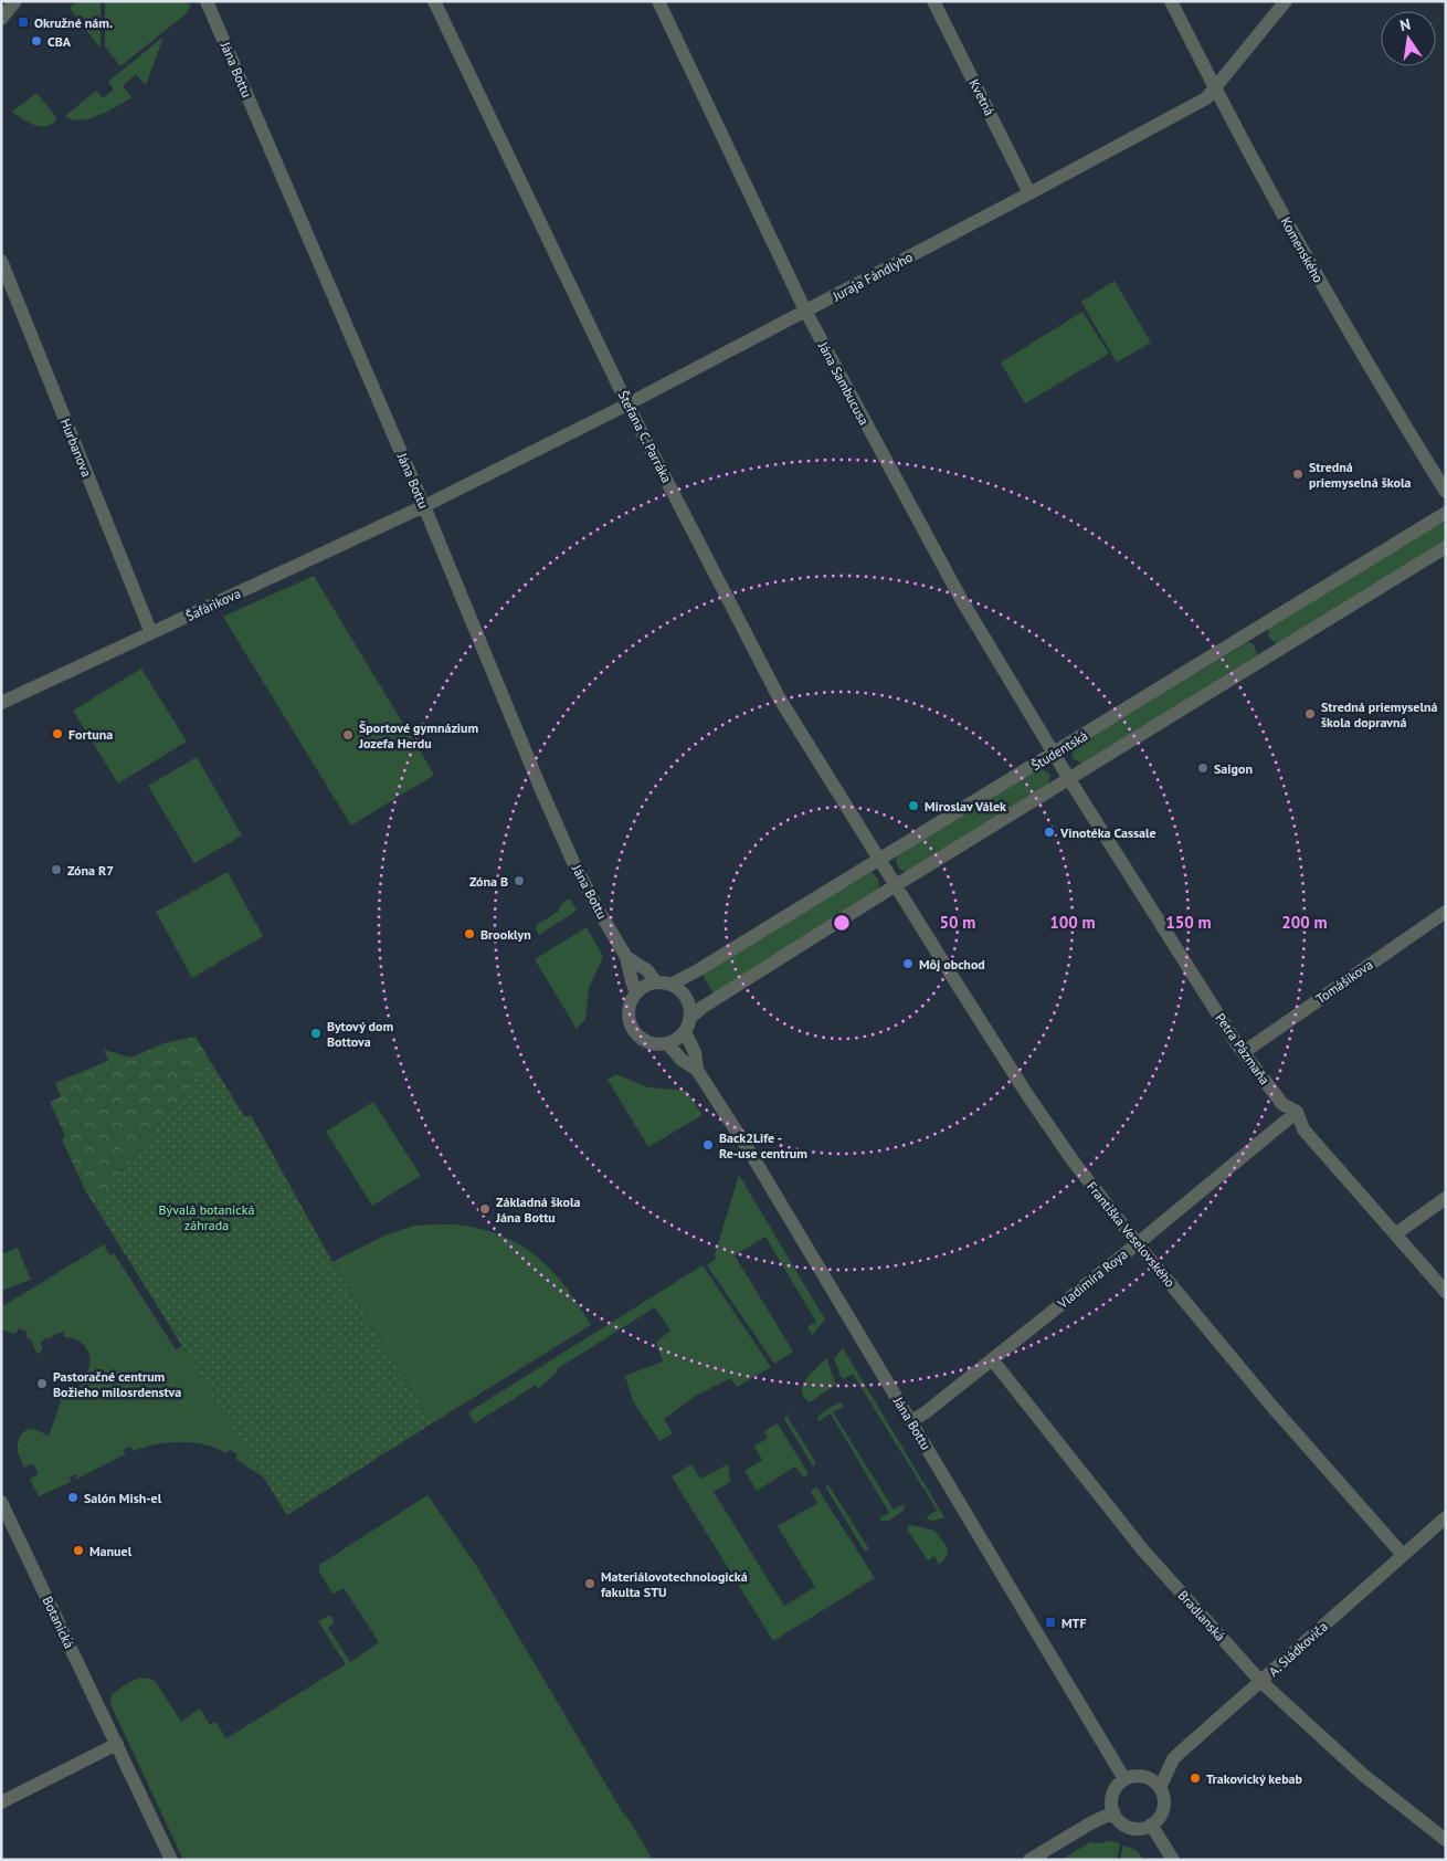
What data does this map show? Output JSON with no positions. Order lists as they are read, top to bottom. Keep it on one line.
{"streets":{"street":["Jána Bottu","Kvetná","Komenského","Juraja Fándlyho","Jána Sambucusa","Štefana C. Parráka","Hurbanova","Šafárikova","Študentská","Tomášikova","Petra Pázmaňa","Františka Veselovského","Vladimíra Roya","Bradlanská","Botanická","A. Sládkoviča"]},"crossings":[["Jána Bottu","Juraja Fándlyho"],["Jána Bottu","Šafárikova"],["Jána Bottu","Študentská"],["Jána Bottu","Vladimíra Roya"],["Jána Bottu","A. Sládkoviča"],["Kvetná","Juraja Fándlyho"],["Komenského","Juraja Fándlyho"],["Juraja Fándlyho","Jána Sambucusa"],["Juraja Fándlyho","Štefana C. Parráka"],["Juraja Fándlyho","Šafárikova"],["Jána Sambucusa","Študentská"],["Jána Sambucusa","Petra Pázmaňa"],["Štefana C. Parráka","Študentská"],["Štefana C. Parráka","Františka Veselovského"],["Hurbanova","Šafárikova"],["Tomášikova","Petra Pázmaňa"],["Petra Pázmaňa","Vladimíra Roya"],["Františka Veselovského","Vladimíra Roya"],["Františka Veselovského","A. Sládkoviča"],["Vladimíra Roya","Bradlanská"],["Bradlanská","A. Sládkoviča"]],"parks":["Bývalá botanická záhrada"],"places":{"transit":["Okružné nám.","MTF"],"other":["CBA","Stredná priemyselná škola","Stredná priemyselná škola dopravná","Fortuna","Športové gymnázium Jozefa Herdu","Saigon","Miroslav Válek","Vinotéka Cassale","Zóna R7","Zóna B","Brooklyn","Môj obchod","Bytový dom Bottova","Back2Life - Re-use centrum","Základná škola Jána Bottu","Pastoračné centrum Božieho milosrdenstva","Salón Mish-el","Manuel","Materiálovotechnologická fakulta STU","Trakovický kebab"]},"north":"top","rings":["50 m","100 m","150 m","200 m"]}
